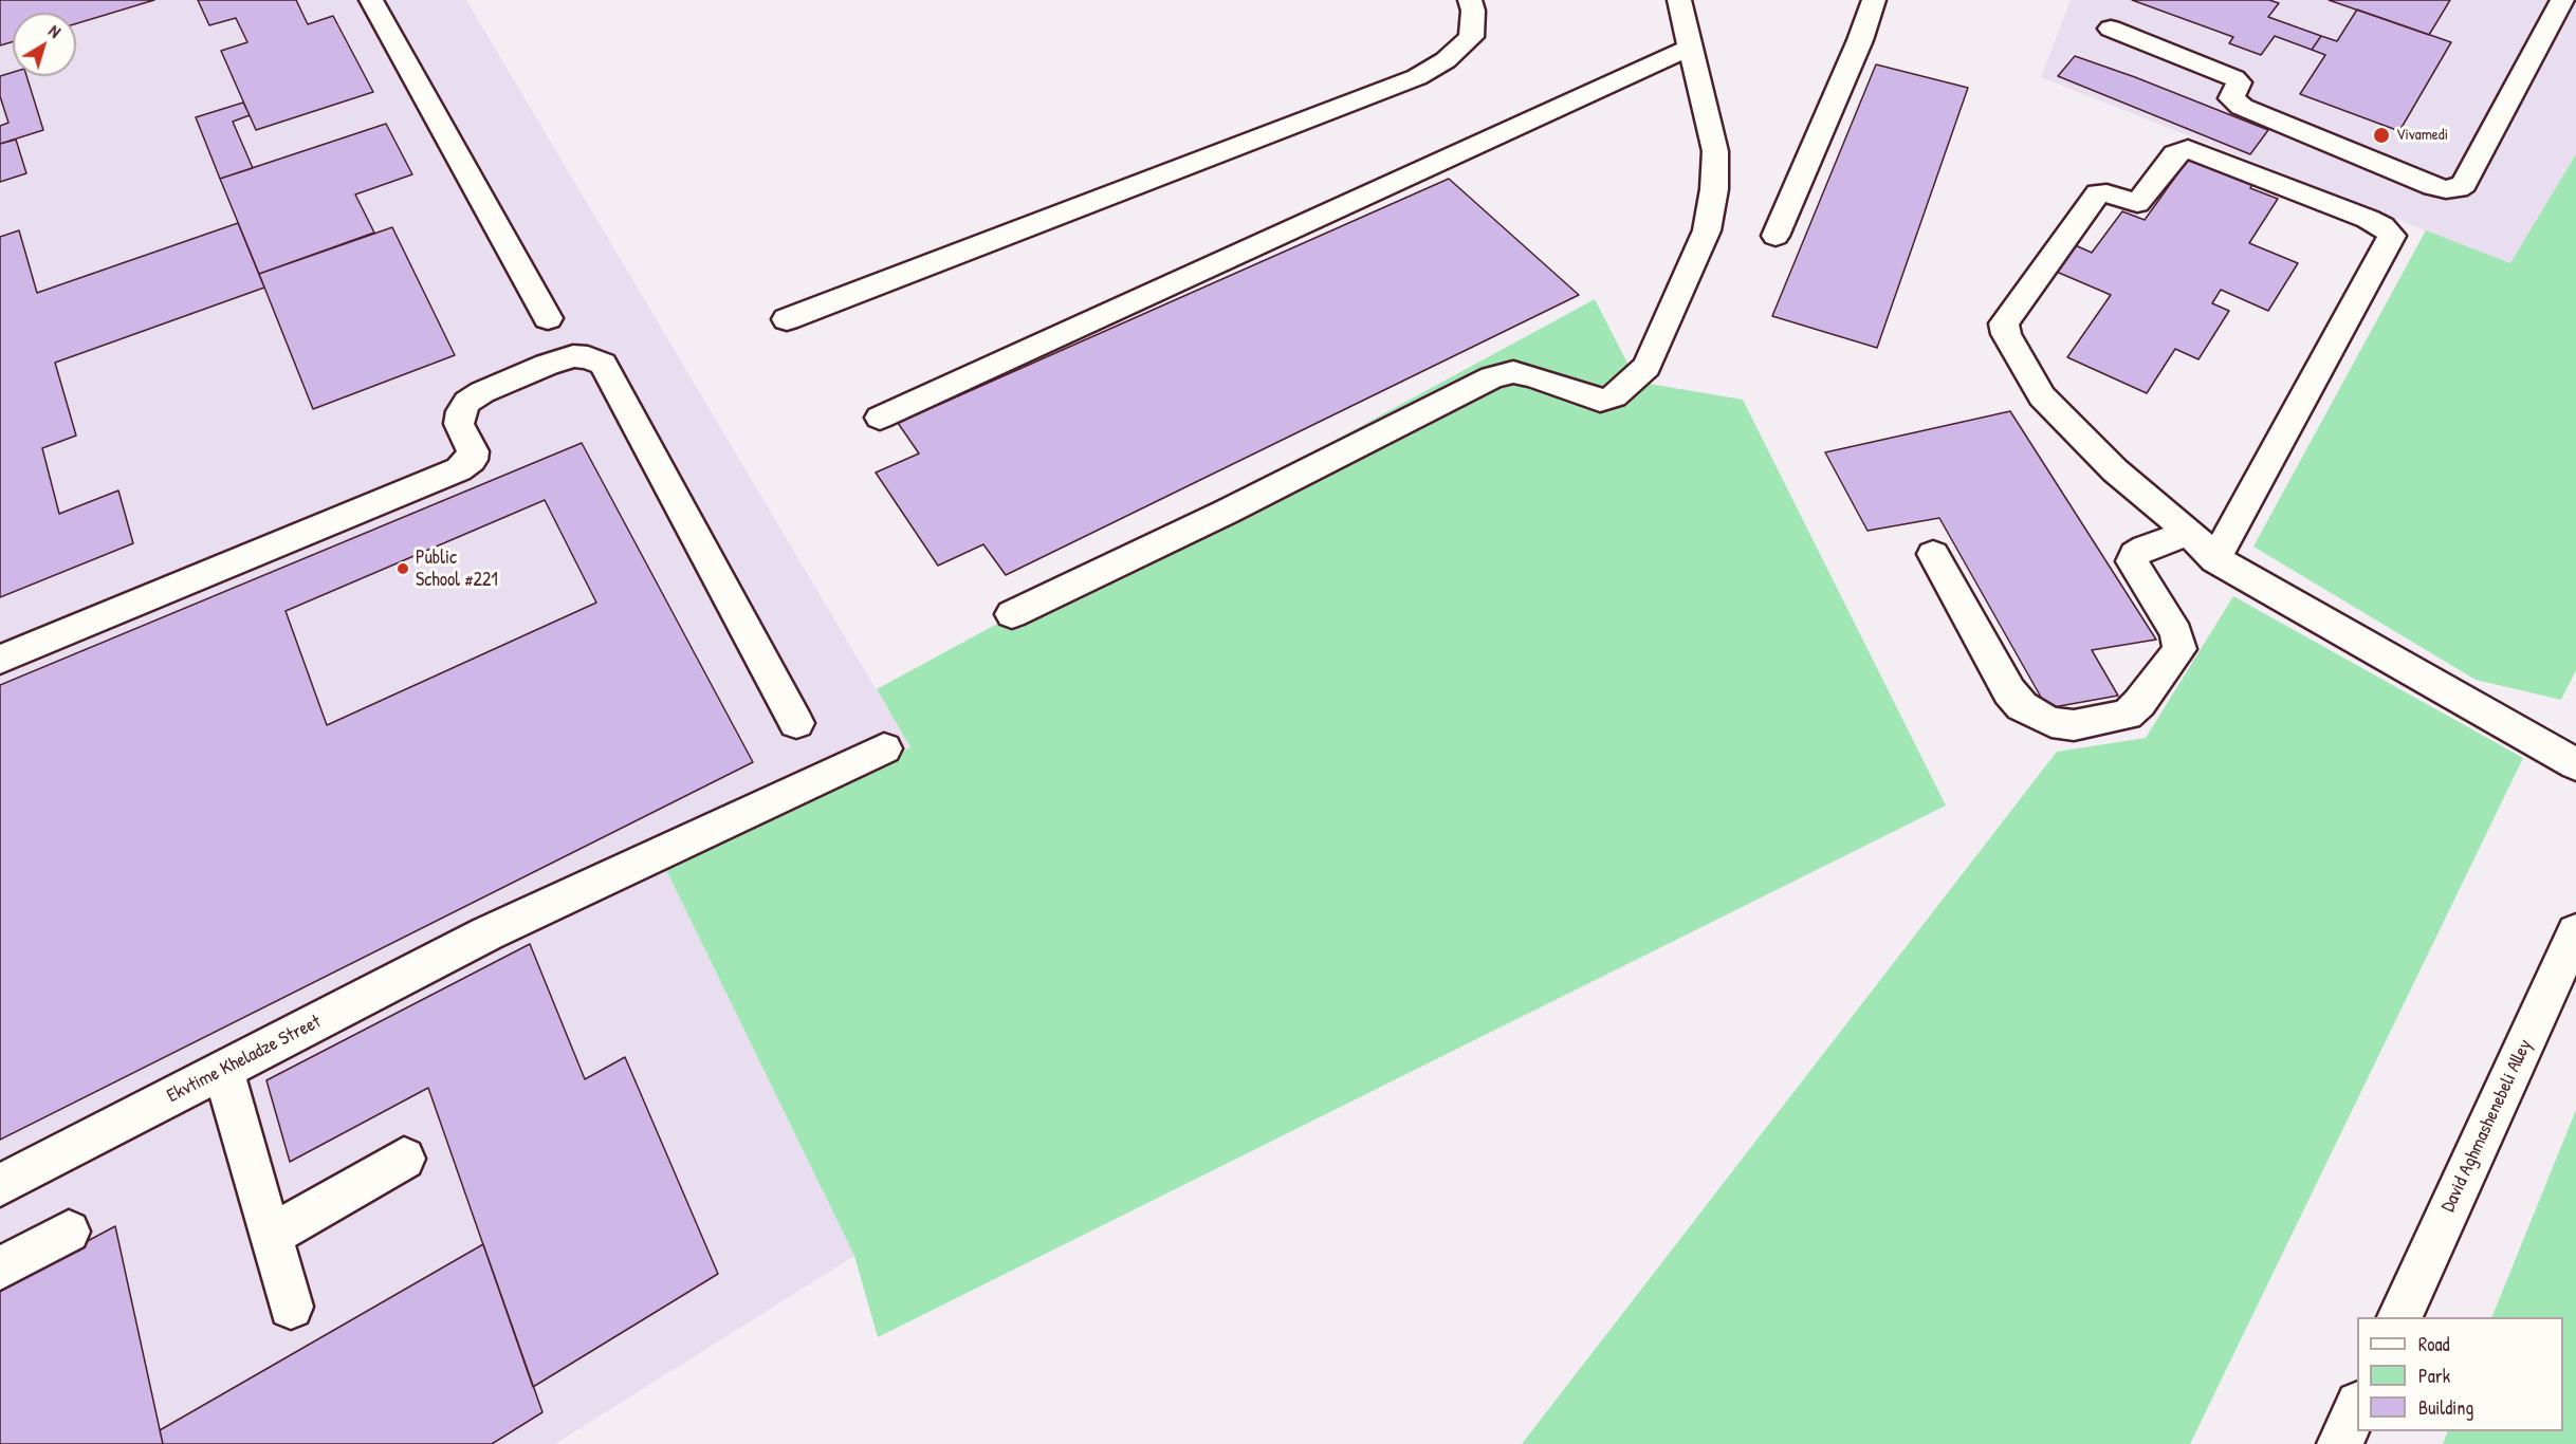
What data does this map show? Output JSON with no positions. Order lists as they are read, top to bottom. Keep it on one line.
{"streets":{"main road":["Ekvtime Kheladze Street","David Aghmashenebeli Alley"]},"places":["Vivamedi","Public School #221"],"legend":["Road","Park","Building"],"north":"top right"}
